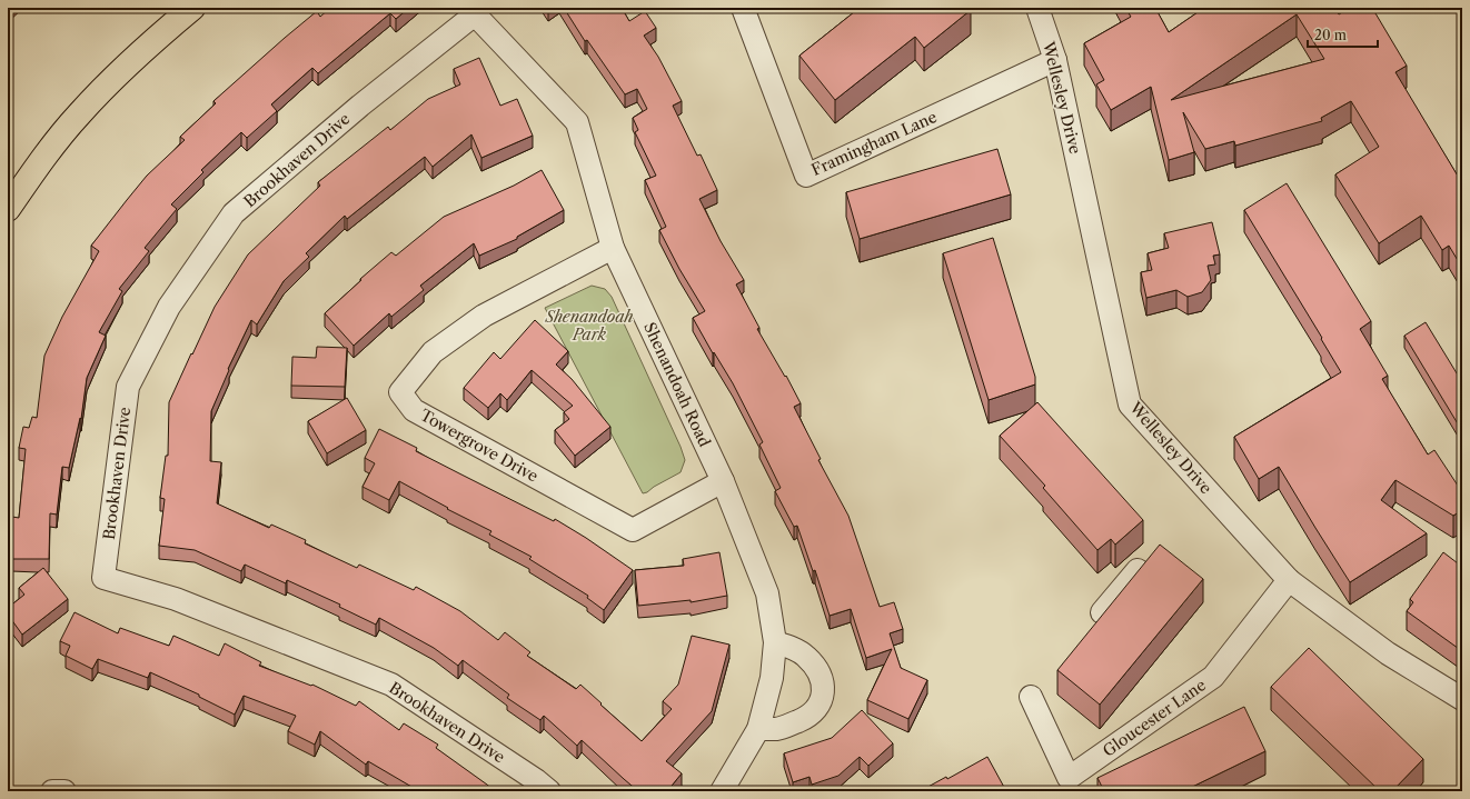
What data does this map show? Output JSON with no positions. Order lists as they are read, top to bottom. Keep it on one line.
{"streets":{"street":["Wellesley Drive","Framingham Lane","Brookhaven Drive","Shenandoah Road","Towergrove Drive","Gloucester Lane"]},"crossings":[["Wellesley Drive","Framingham Lane"],["Wellesley Drive","Gloucester Lane"],["Brookhaven Drive","Shenandoah Road"],["Shenandoah Road","Towergrove Drive"]],"parks":["Shenandoah Park"],"scale_bar":"20 m"}
